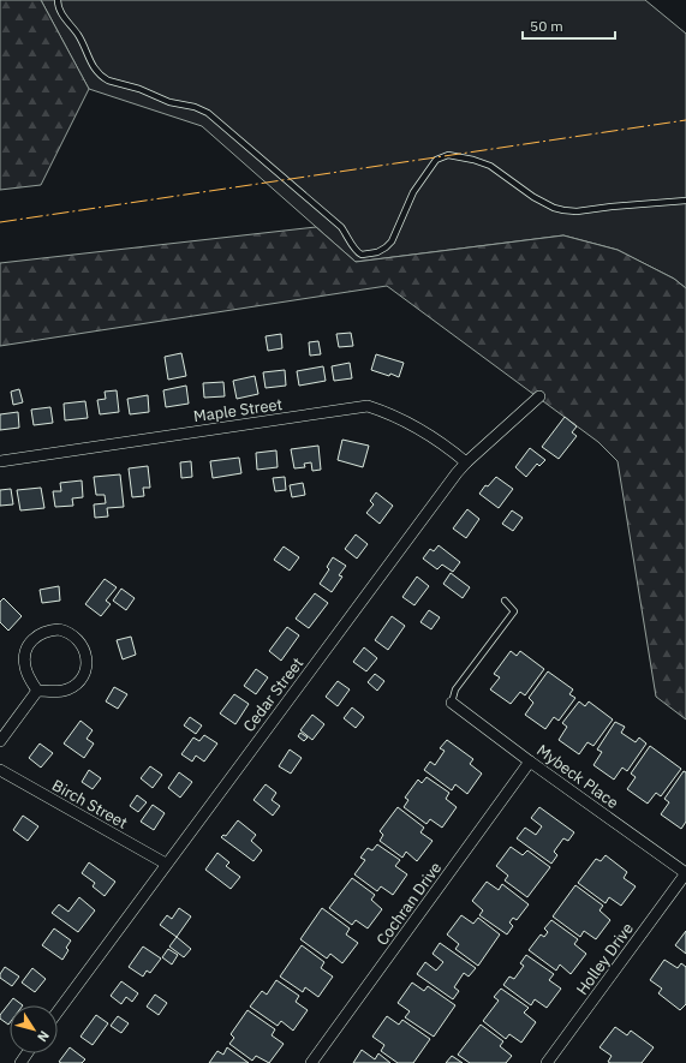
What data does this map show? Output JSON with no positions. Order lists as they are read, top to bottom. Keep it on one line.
{"streets":{"street":["Maple Street","Cedar Street","Mybeck Place","Birch Street","Cochran Drive","Holley Drive"]},"crossings":[["Maple Street","Cedar Street"],["Cedar Street","Birch Street"],["Mybeck Place","Cochran Drive"],["Mybeck Place","Holley Drive"]],"scale_bar":"50 m","north":"bottom right"}
